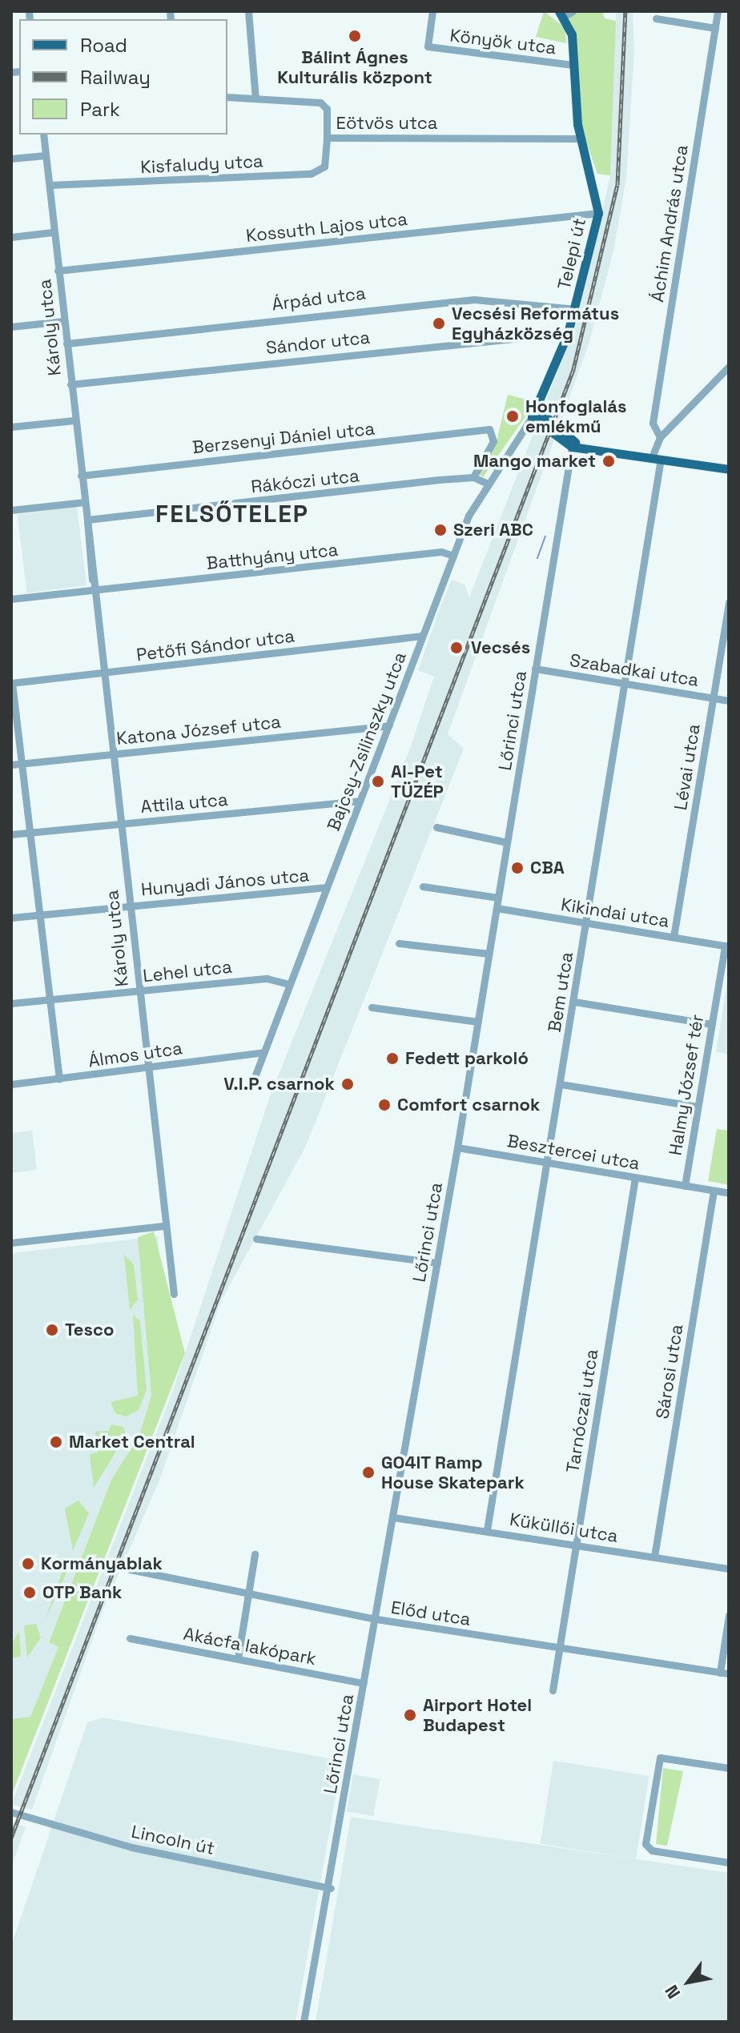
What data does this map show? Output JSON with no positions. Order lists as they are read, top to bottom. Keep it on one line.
{"streets":{"main road":["Telepi út"],"street":["Könyök utca","Eötvös utca","Kisfaludy utca","Áchim András utca","Kossuth Lajos utca","Árpád utca","Károly utca","Sándor utca","Berzsenyi Dániel utca","Rákóczi utca","Batthyány utca","Petőfi Sándor utca","Szabadkai utca","Lőrinci utca","Katona József utca","Bajcsy-Zsilinszky utca","Lévai utca","Attila utca","Hunyadi János utca","Kikindai utca","Lehel utca","Bem utca","Álmos utca","Halmy József tér","Besztercei utca","Sárosi utca","Tarnóczai utca","Küküllői utca","Előd utca","Akácfa lakópark","Lincoln út"]},"crossings":[["Könyök utca","Telepi út"],["Eötvös utca","Kisfaludy utca"],["Eötvös utca","Telepi út"],["Kisfaludy utca","Károly utca"],["Áchim András utca","Bem utca"],["Kossuth Lajos utca","Telepi út"],["Kossuth Lajos utca","Károly utca"],["Telepi út","Árpád utca"],["Telepi út","Sándor utca"],["Telepi út","Bajcsy-Zsilinszky utca"],["Árpád utca","Károly utca"],["Károly utca","Sándor utca"],["Károly utca","Berzsenyi Dániel utca"],["Károly utca","Rákóczi utca"],["Károly utca","Batthyány utca"],["Károly utca","Petőfi Sándor utca"],["Károly utca","Katona József utca"],["Károly utca","Attila utca"],["Károly utca","Hunyadi János utca"],["Károly utca","Lehel utca"],["Károly utca","Álmos utca"],["Berzsenyi Dániel utca","Rákóczi utca"],["Rákóczi utca","Bajcsy-Zsilinszky utca"],["Batthyány utca","Bajcsy-Zsilinszky utca"],["Petőfi Sándor utca","Bajcsy-Zsilinszky utca"],["Szabadkai utca","Lőrinci utca"],["Szabadkai utca","Lévai utca"],["Szabadkai utca","Bem utca"],["Lőrinci utca","Kikindai utca"],["Lőrinci utca","Besztercei utca"],["Lőrinci utca","Küküllői utca"],["Lőrinci utca","Előd utca"],["Lőrinci utca","Akácfa lakópark"],["Lőrinci utca","Lincoln út"],["Katona József utca","Bajcsy-Zsilinszky utca"],["Bajcsy-Zsilinszky utca","Attila utca"],["Bajcsy-Zsilinszky utca","Hunyadi János utca"],["Bajcsy-Zsilinszky utca","Lehel utca"],["Bajcsy-Zsilinszky utca","Álmos utca"],["Lévai utca","Kikindai utca"],["Kikindai utca","Bem utca"],["Kikindai utca","Halmy József tér"],["Bem utca","Besztercei utca"],["Bem utca","Küküllői utca"],["Halmy József tér","Besztercei utca"],["Besztercei utca","Tarnóczai utca"],["Sárosi utca","Küküllői utca"],["Tarnóczai utca","Küküllői utca"],["Tarnóczai utca","Előd utca"]],"districts":["FELSŐTELEP"],"places":["Bálint Ágnes Kulturális központ","Vecsési Református Egyházközség","Honfoglalás emlékmű","Mango market","Szeri ABC","Vecsés","Al-Pet TÜZÉP","CBA","Fedett parkoló","V.I.P. csarnok","Comfort csarnok","Tesco","Market Central","GO4IT Ramp House Skatepark","Kormányablak","OTP Bank","Airport Hotel Budapest"],"legend":["Road","Railway","Park"],"north":"bottom left"}
